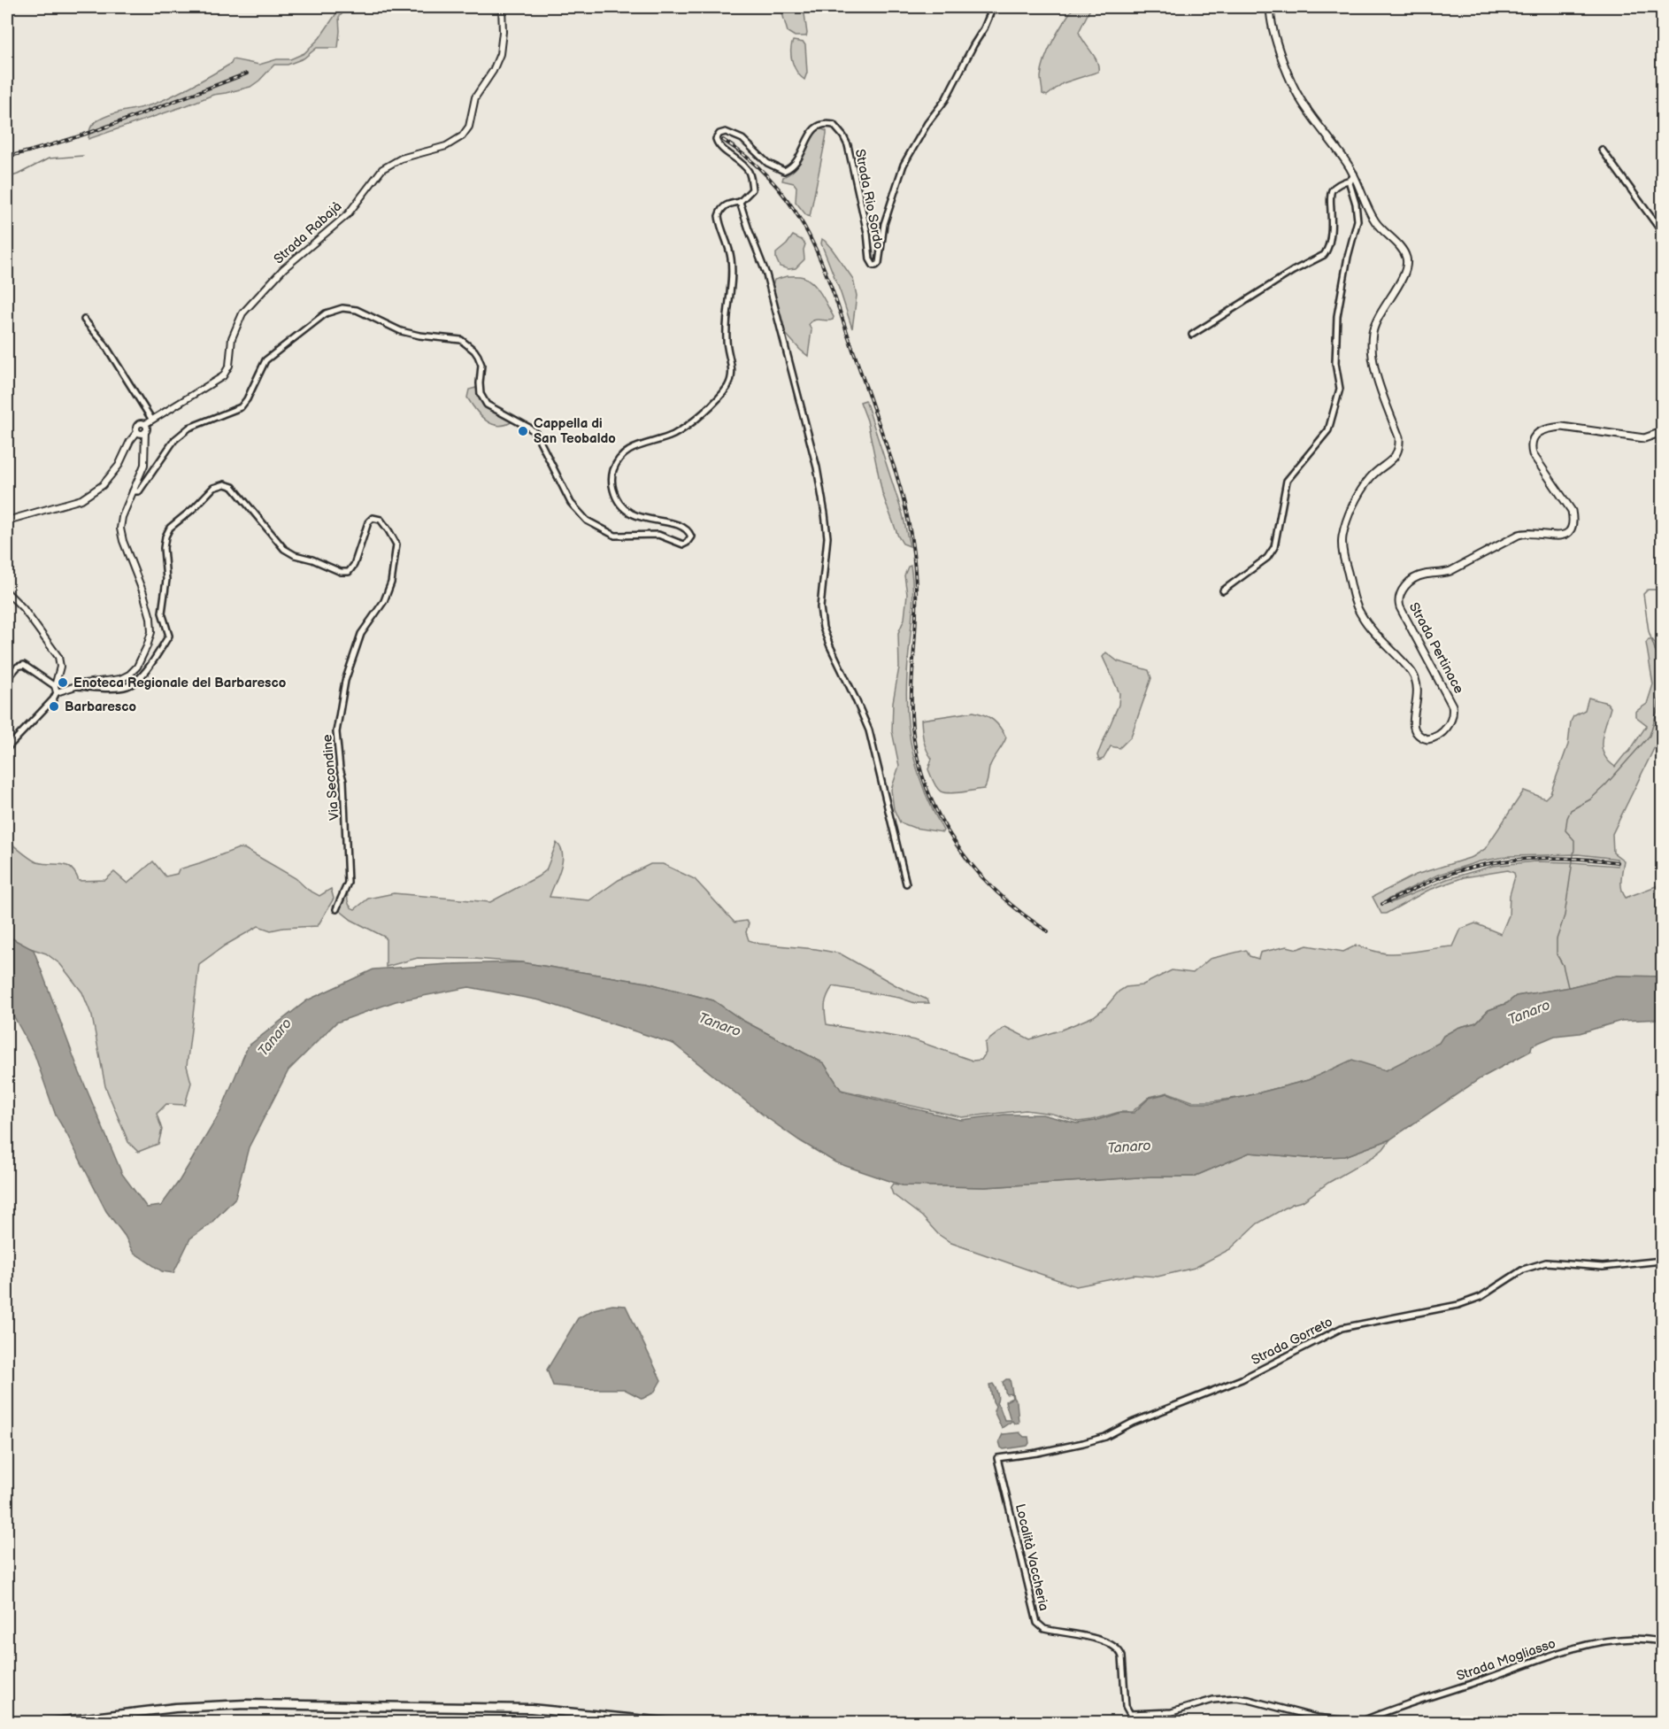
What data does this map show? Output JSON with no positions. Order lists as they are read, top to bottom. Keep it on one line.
{"streets":{"main road":["Strada Pertinace"],"street":["Strada Rio Sordo","Strada Rabajà","Via Secondine","Strada Gorreto","Località Vaccheria","Strada Mogliasso"]},"crossings":[["Strada Gorreto","Località Vaccheria"],["Località Vaccheria","Strada Mogliasso"]],"water":["Tanaro"],"places":["Cappella di San Teobaldo","Enoteca Regionale del Barbaresco","Barbaresco"]}
